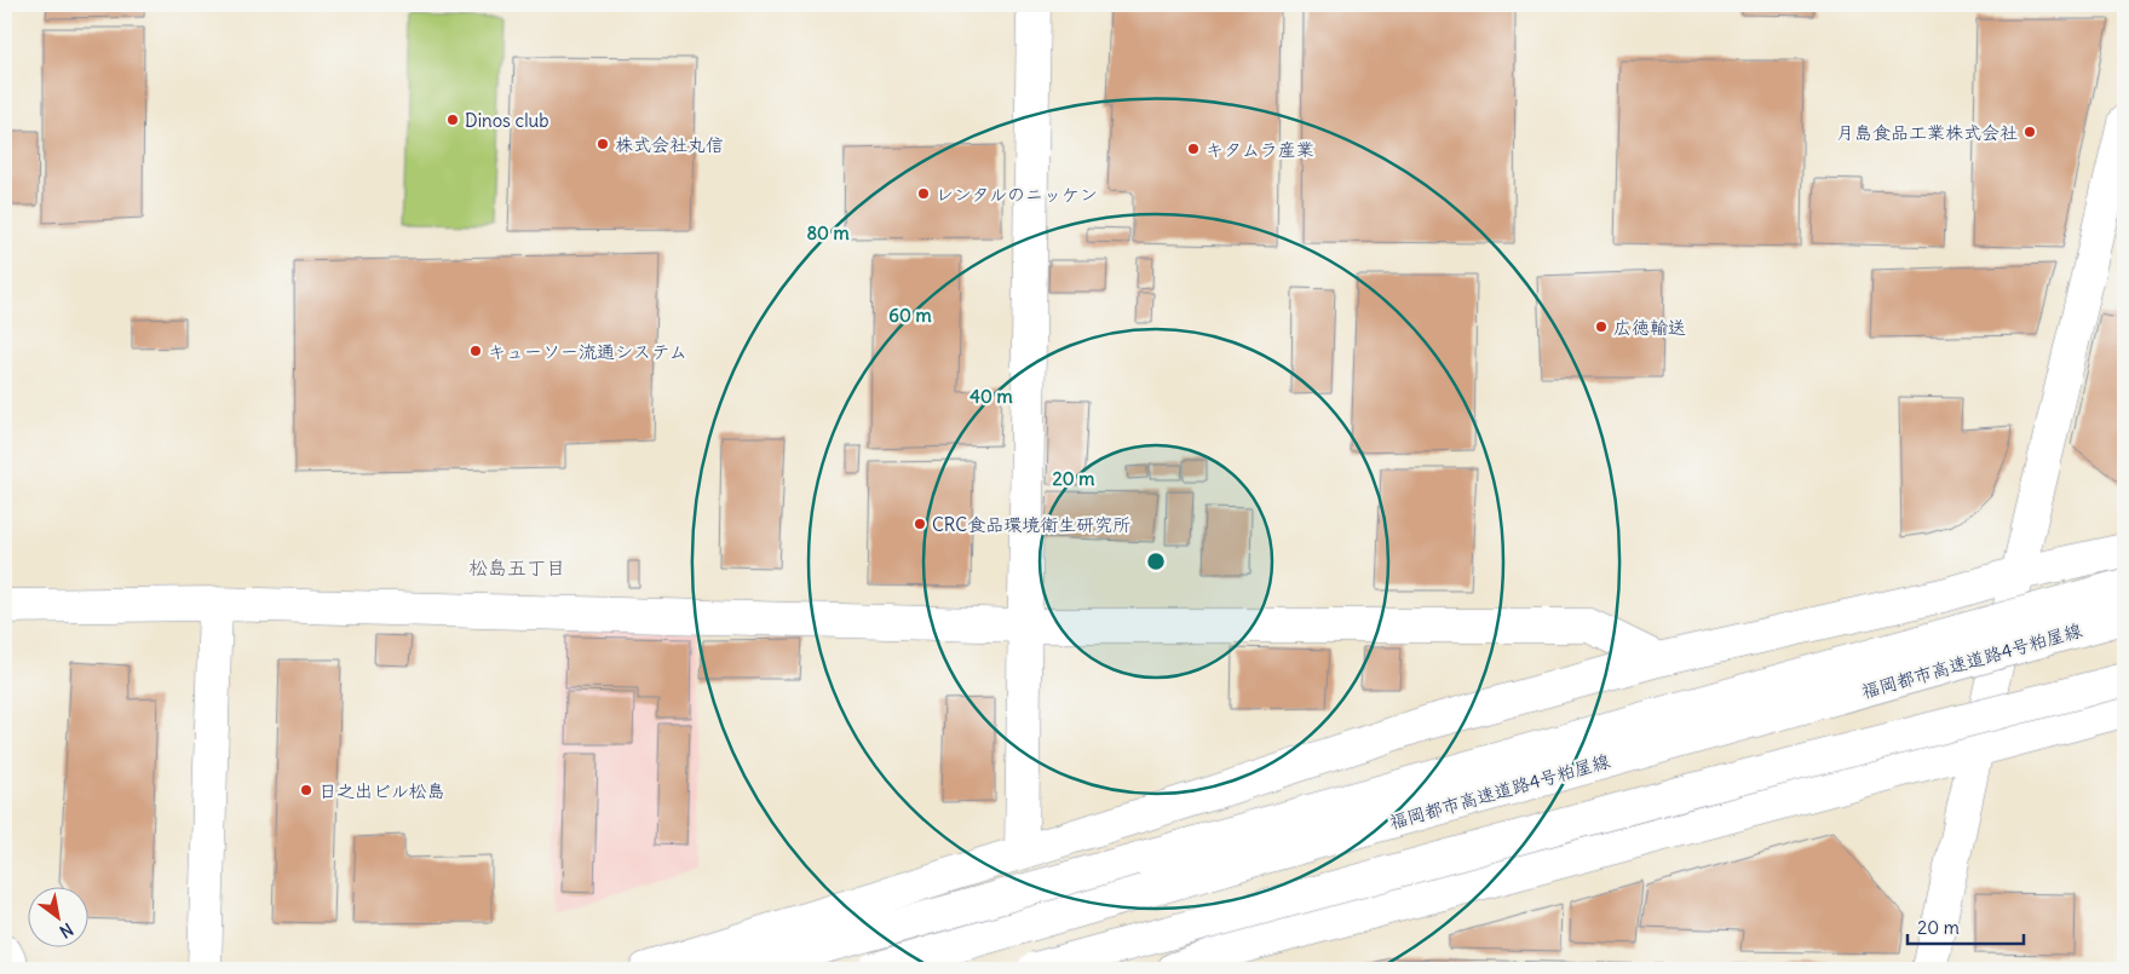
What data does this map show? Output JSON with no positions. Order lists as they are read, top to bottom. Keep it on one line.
{"streets":{"main road":["福岡都市高速道路4号粕屋線"]},"districts":["松島五丁目"],"places":["Dinos club","月島食品工業株式会社","株式会社丸信","キタムラ産業","レンタルのニッケン","広徳輸送","キューソー流通システム","CRC食品環境衛生研究所","日之出ビル松島"],"scale_bar":"20 m","north":"bottom right","rings":["80 m","60 m","40 m","20 m"]}
